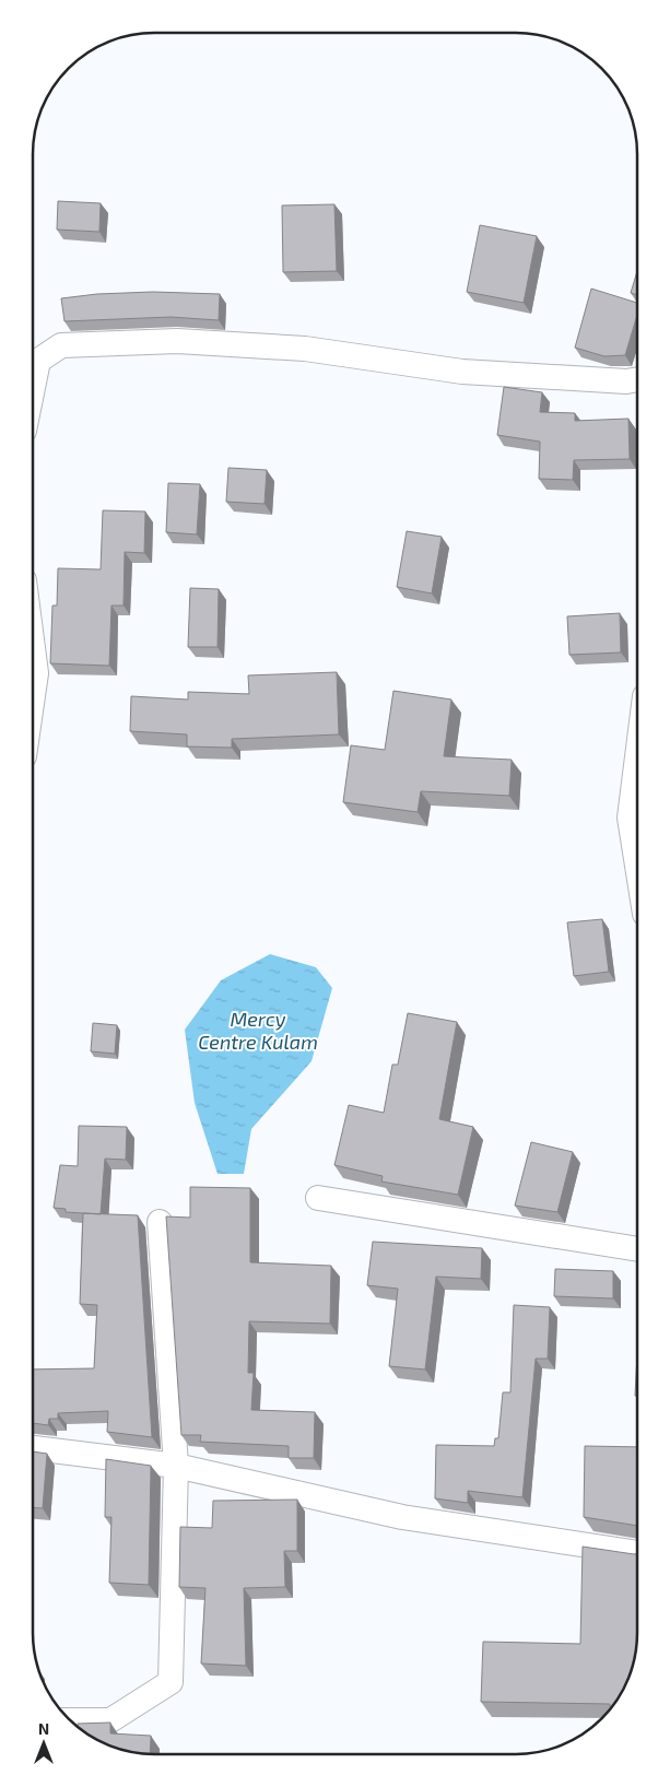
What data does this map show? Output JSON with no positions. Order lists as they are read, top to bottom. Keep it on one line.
{"water":["Mercy Centre Kulam"],"north":"top"}
